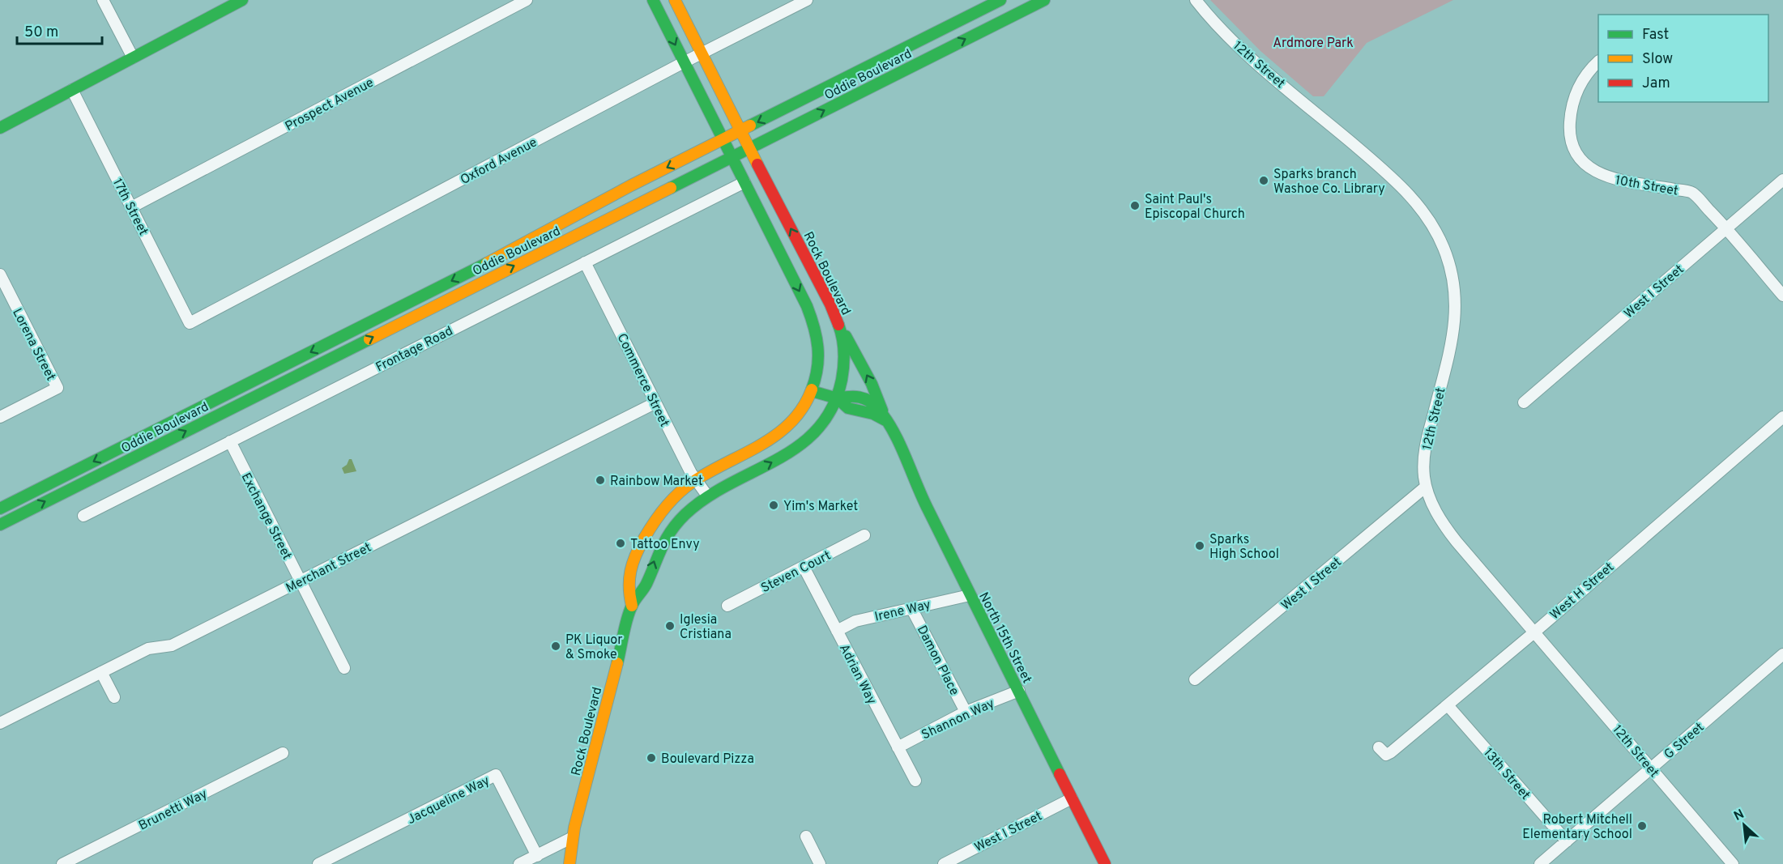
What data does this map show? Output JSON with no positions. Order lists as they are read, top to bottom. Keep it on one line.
{"streets":{"main road":["Oddie Boulevard","Rock Boulevard","North 15th Street"],"street":["12th Street","Prospect Avenue","Oxford Avenue","10th Street","17th Street","West I Street","Lorena Street","Frontage Road","Commerce Street","Exchange Street","Merchant Street","Steven Court","West H Street","Irene Way","Damon Place","Adrian Way","Shannon Way","G Street","13th Street","Jacqueline Way","Brunetti Way"]},"crossings":[["12th Street","West I Street"],["12th Street","West H Street"],["12th Street","G Street"],["Oddie Boulevard","Rock Boulevard"],["Prospect Avenue","17th Street"],["Oxford Avenue","17th Street"],["Oxford Avenue","Rock Boulevard"],["10th Street","West I Street"],["Rock Boulevard","Frontage Road"],["Rock Boulevard","Commerce Street"],["Rock Boulevard","North 15th Street"],["West I Street","North 15th Street"],["Frontage Road","Commerce Street"],["Frontage Road","Exchange Street"],["Commerce Street","Merchant Street"],["Exchange Street","Merchant Street"],["Steven Court","Adrian Way"],["West H Street","13th Street"],["Irene Way","North 15th Street"],["Irene Way","Damon Place"],["Irene Way","Adrian Way"],["North 15th Street","Shannon Way"],["Damon Place","Shannon Way"],["Adrian Way","Shannon Way"],["G Street","13th Street"]],"parks":["Ardmore Park"],"places":["Sparks branch Washoe Co. Library","Saint Paul's Episcopal Church","Rainbow Market","Yim's Market","Tattoo Envy","Sparks High School","Iglesia Cristiana","PK Liquor & Smoke","Boulevard Pizza","Robert Mitchell Elementary School"],"legend":["Fast","Slow","Jam"],"scale_bar":"50 m","north":"top left"}
